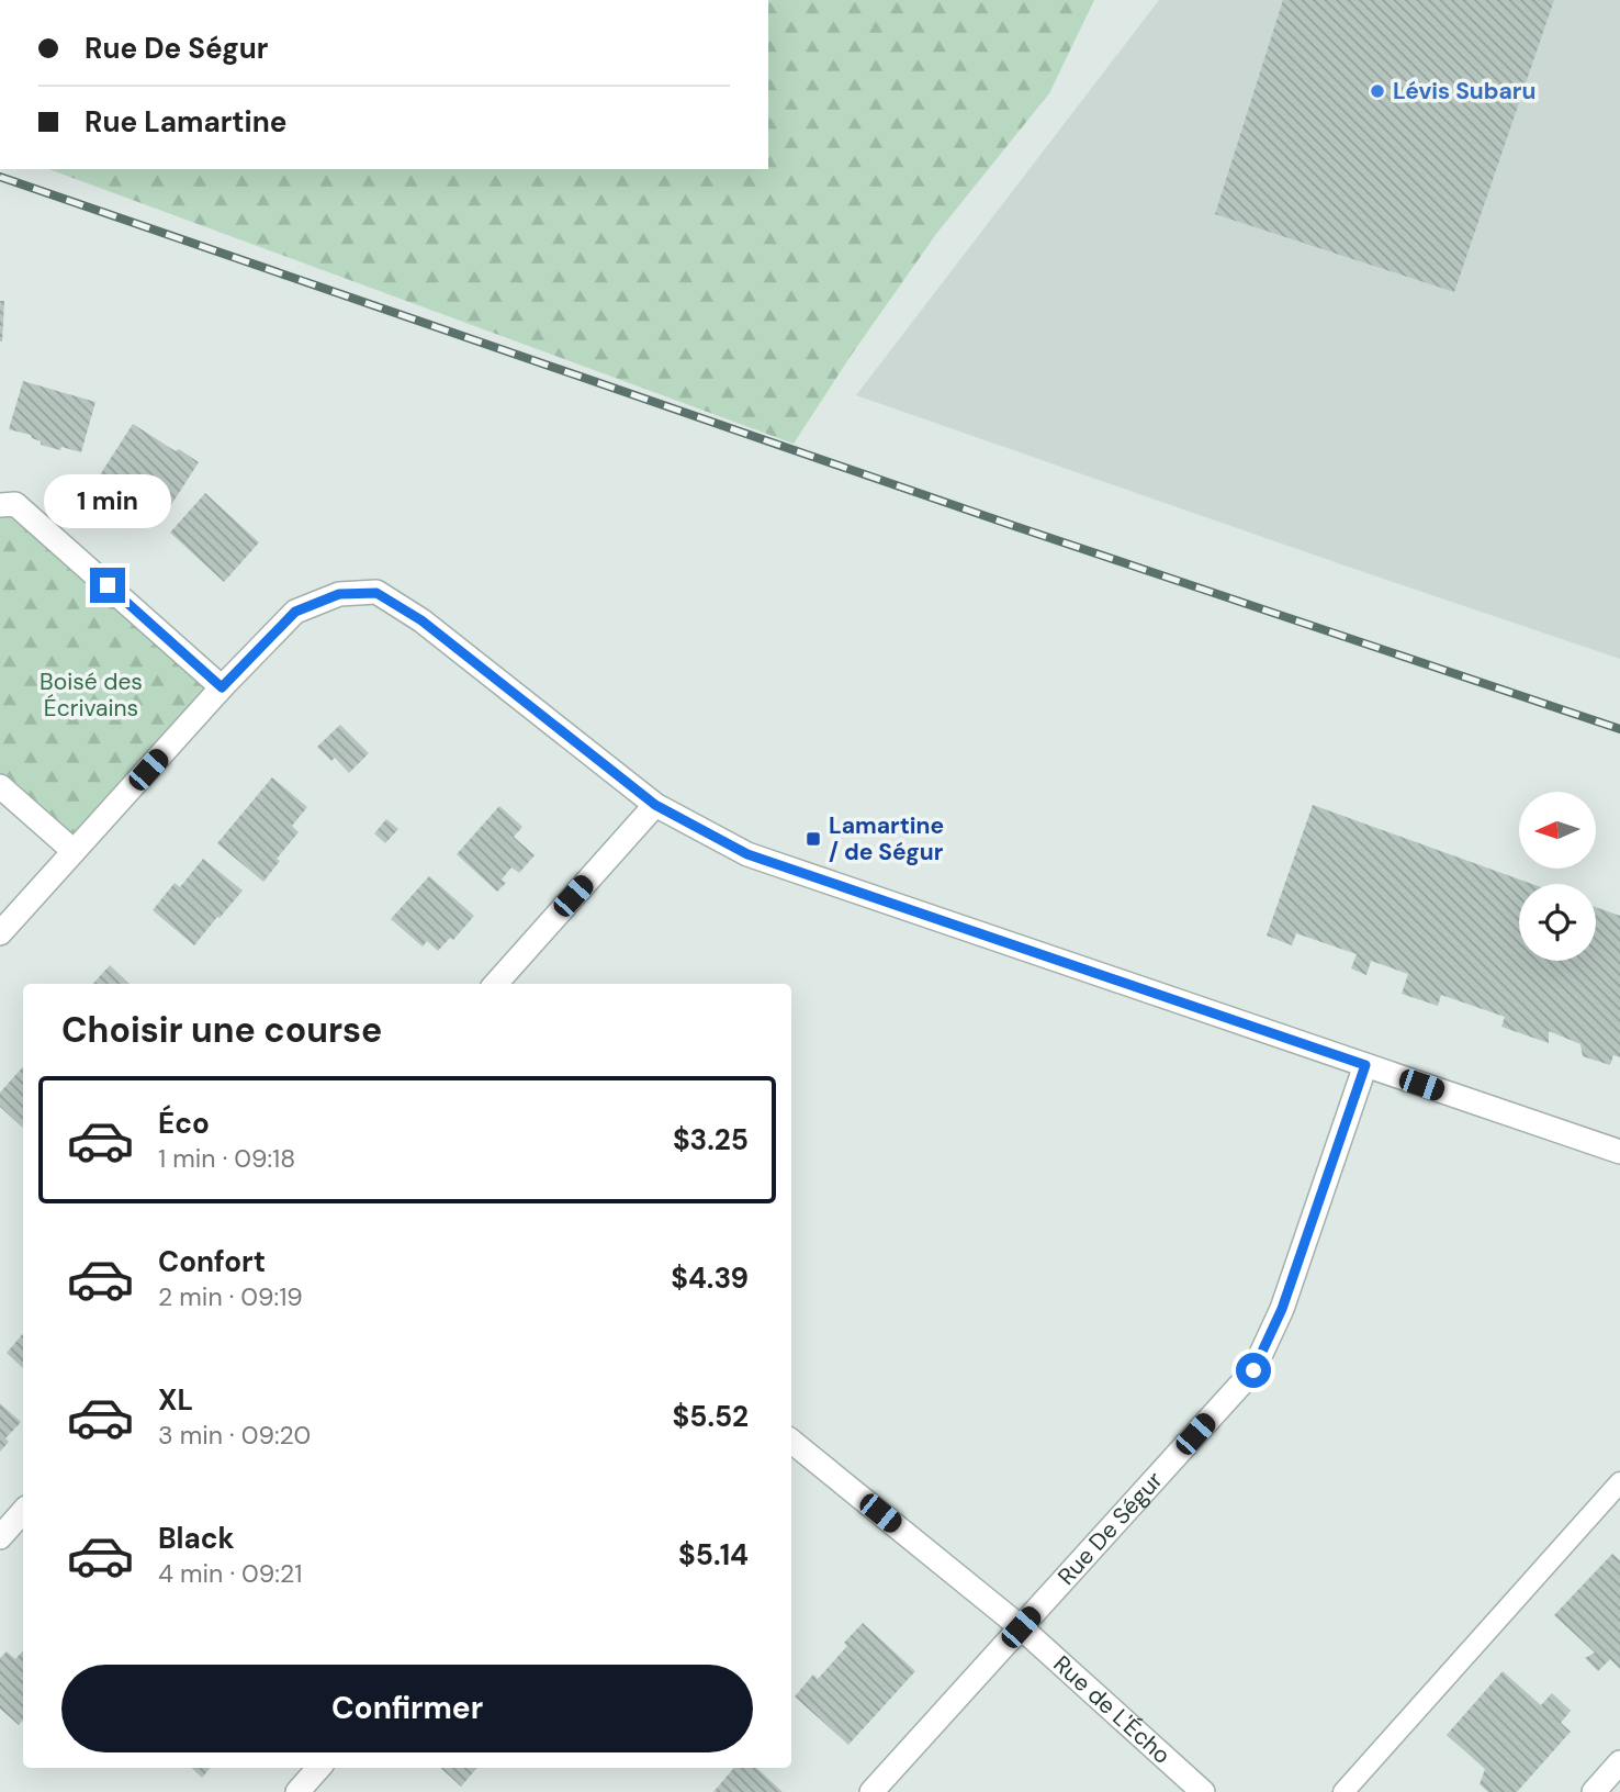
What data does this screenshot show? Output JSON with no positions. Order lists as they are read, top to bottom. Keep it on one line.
{"streets":{"street":["Rue De Ségur","Rue de L'Écho"]},"crossings":[["Rue De Ségur","Rue de L'Écho"]],"parks":["Boisé des Écrivains"],"places":{"other":["Lévis Subaru"],"transit":["Lamartine / de Ségur"]},"north":"left","page":{"banner":["Rue De Ségur","Rue Lamartine"],"bubble":"1 min","heading":"Choisir une course","list":[{"name":"Éco","note":"1 min · 09:18","value":"$3.25"},{"name":"Confort","note":"2 min · 09:19","value":"$4.39"},{"name":"XL","note":"3 min · 09:20","value":"$5.52"},{"name":"Black","note":"4 min · 09:21","value":"$5.14"}],"buttons":"Confirmer"}}
